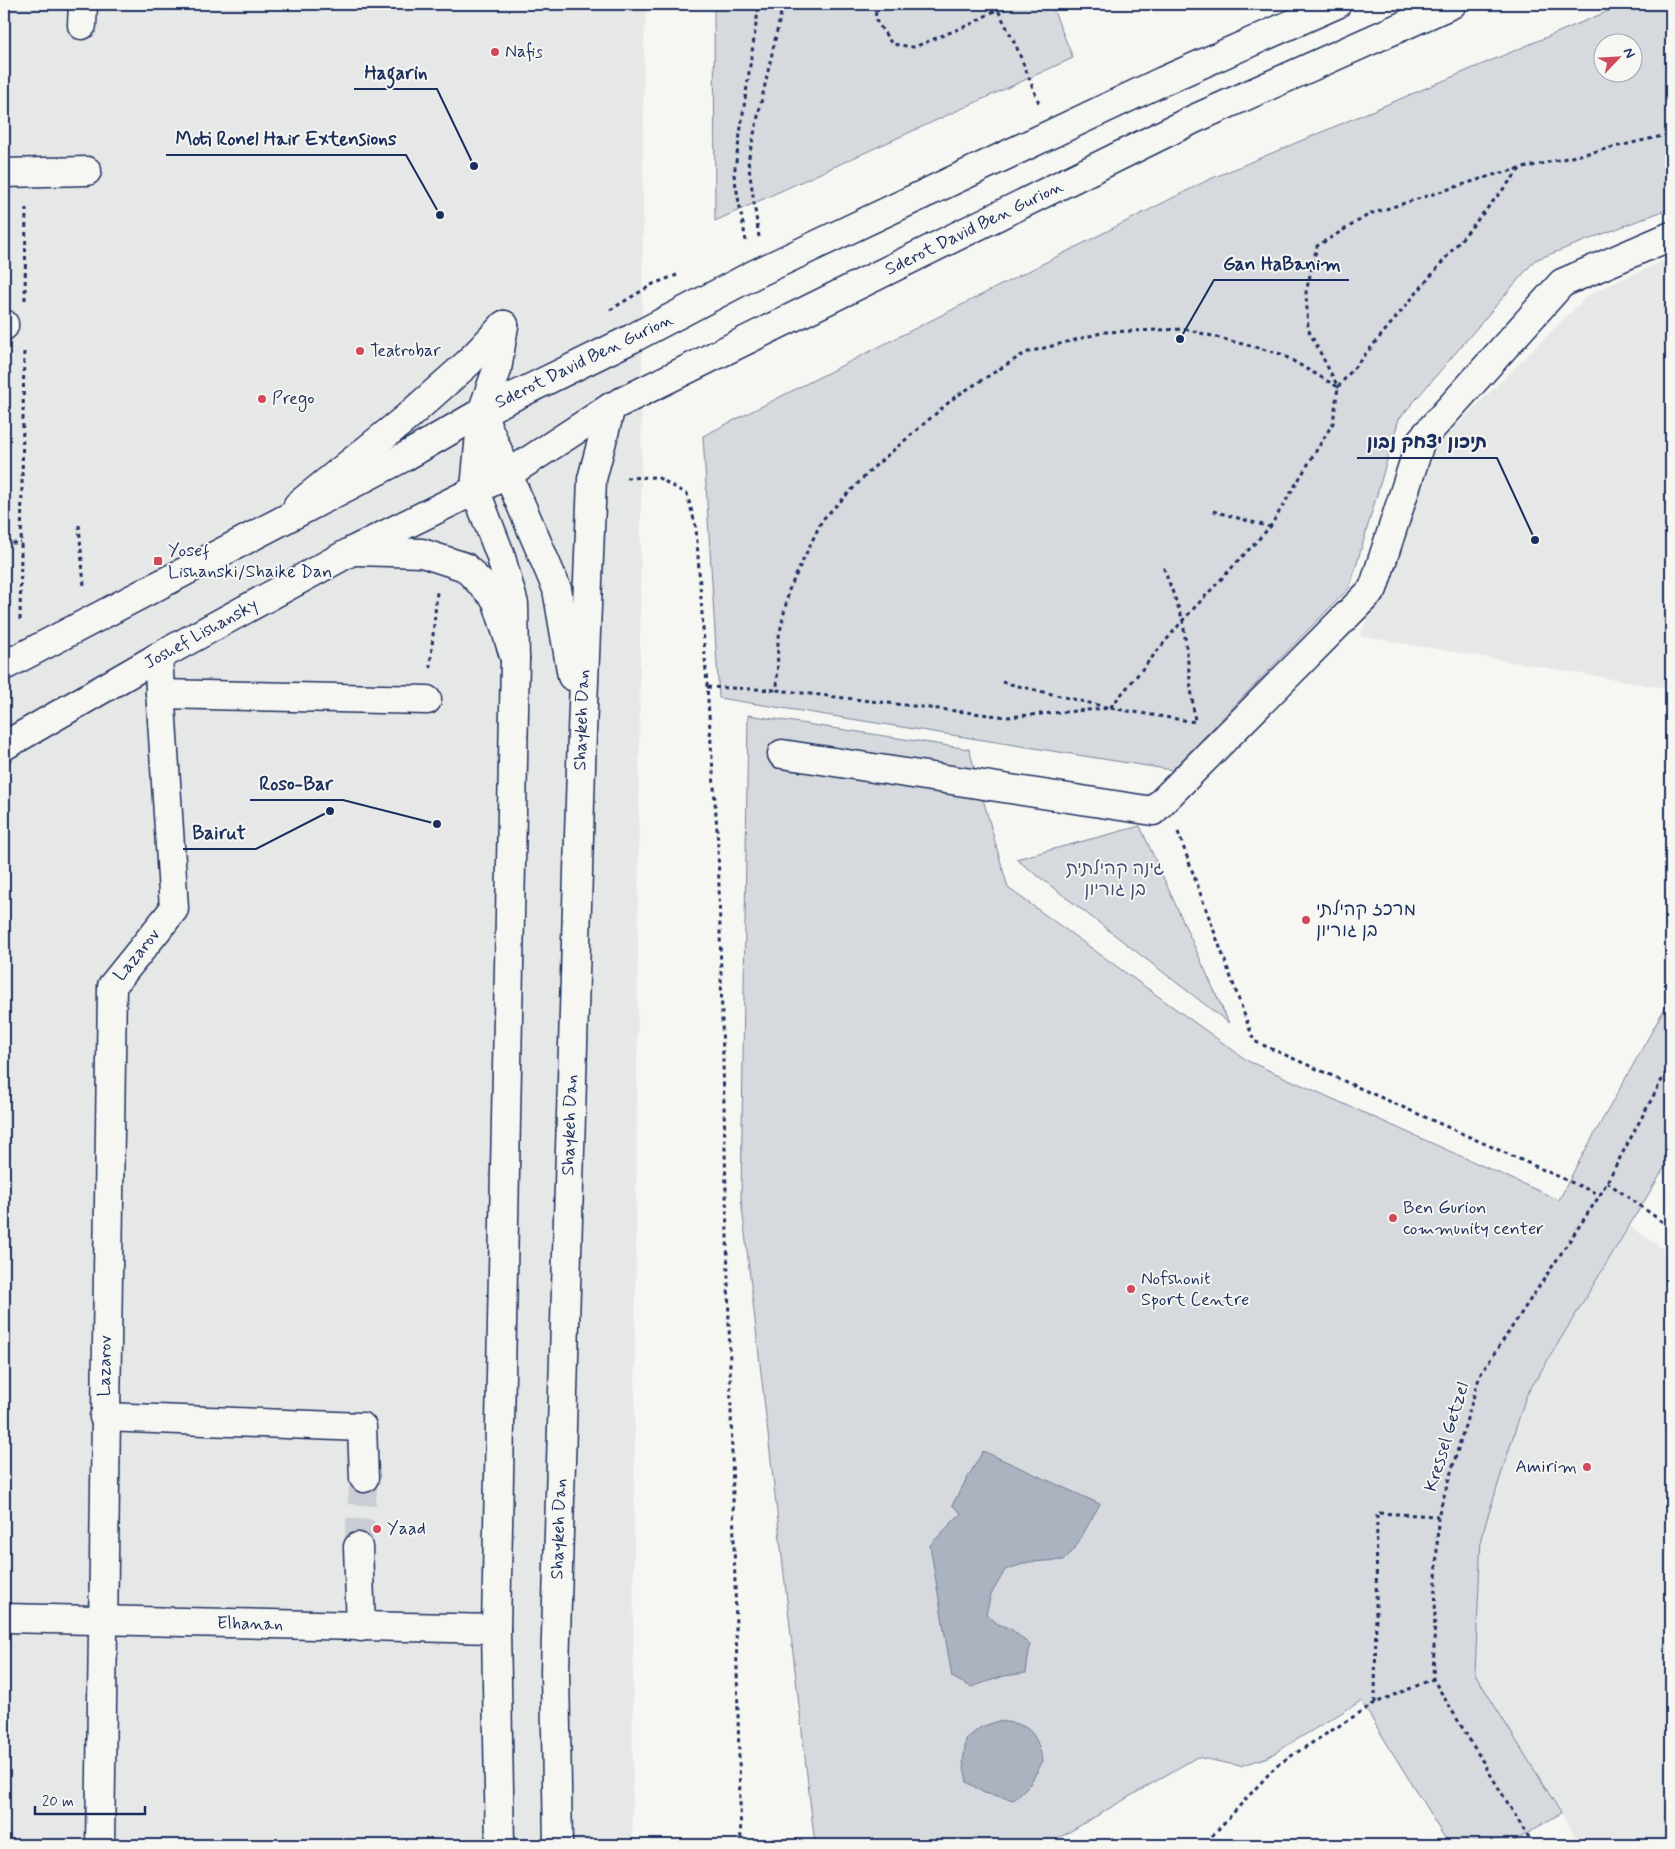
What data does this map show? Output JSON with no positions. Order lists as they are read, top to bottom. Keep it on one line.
{"streets":{"street":["Sderot David Ben Gurion","Joshef Lishansky","Shaykeh Dan","Lazarov","Elhanan"],"path":["Kressel Getzel"]},"crossings":[["Sderot David Ben Gurion","Joshef Lishansky"],["Sderot David Ben Gurion","Shaykeh Dan"],["Lazarov","Elhanan"]],"parks":["גינה קהילתית בן גוריון"],"places":{"other":["Nafis","Hagarin","Moti Ronel Hair Extensions","Gan HaBanim","Teatrobar","Prego","תיכון יצחק נבון","Bairut","Roso-Bar","מרכז קהילתי בן גוריון","Ben Gurion community center","Nofshonit Sport Centre","Amirim","Yaad"],"transit":["Yosef Lishanski/Shaike Dan"]},"scale_bar":"20 m","north":"top right"}
